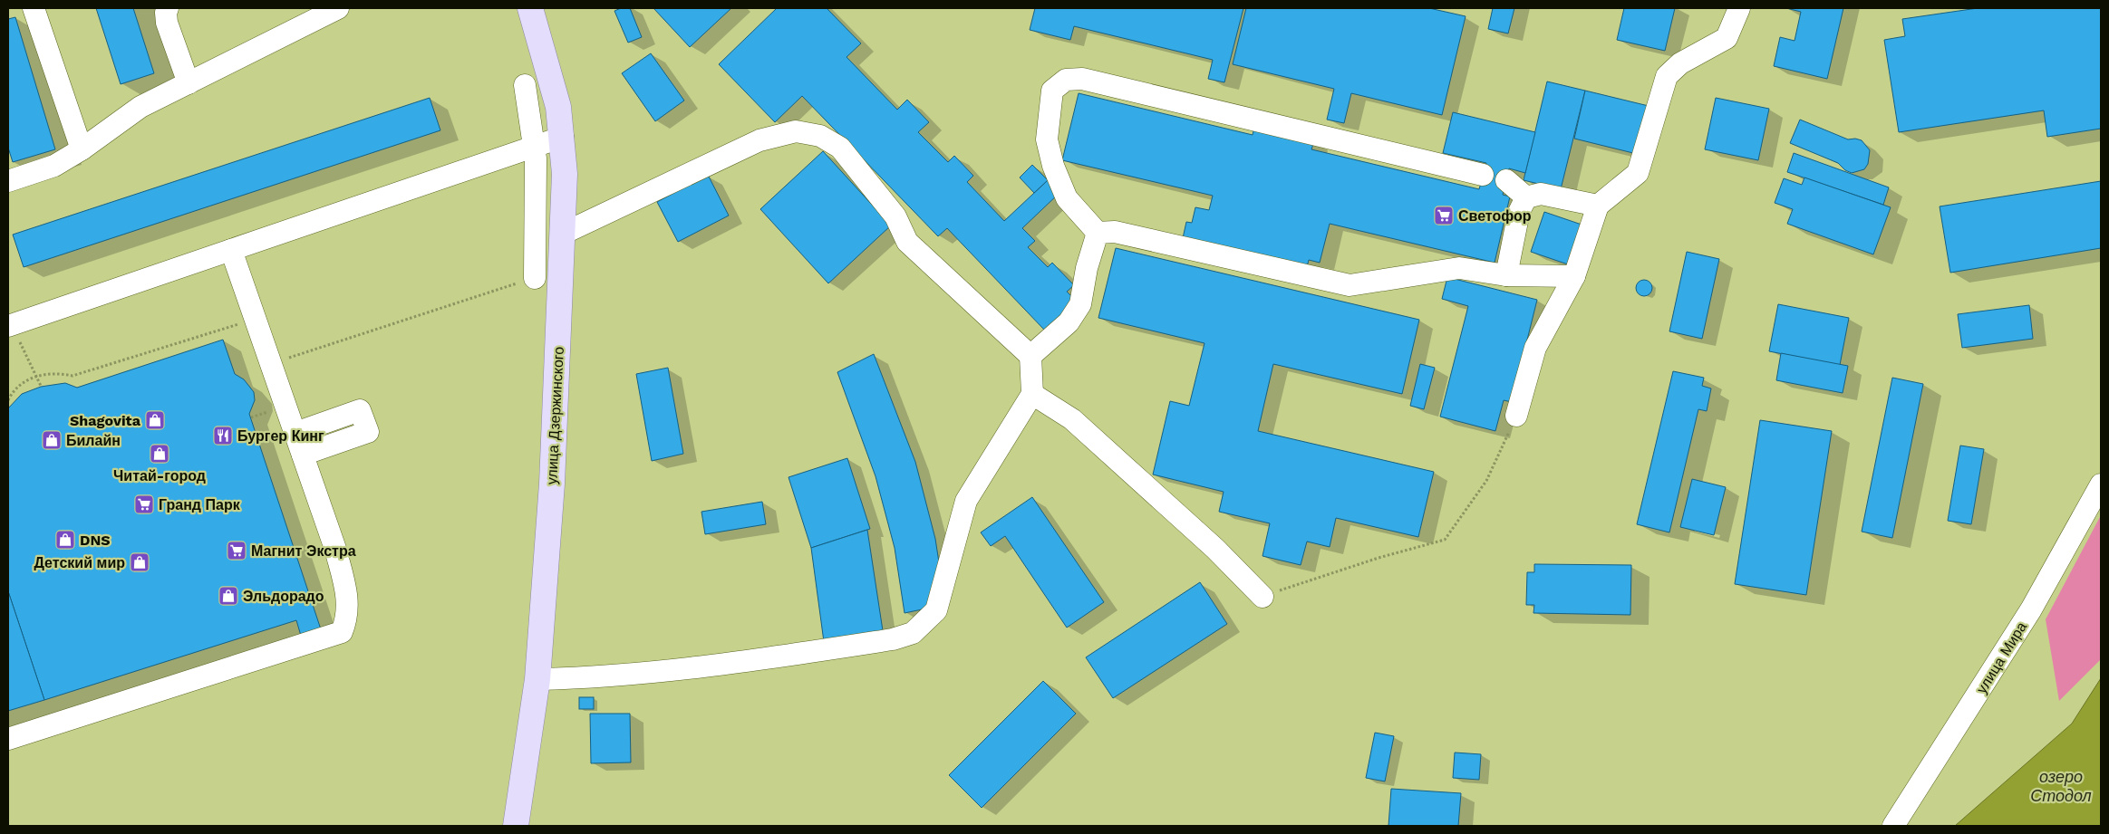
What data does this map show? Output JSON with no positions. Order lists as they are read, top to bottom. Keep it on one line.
{"streets":{"main road":["улица Дзержинского"],"street":["улица Мира"]},"water":["озеро Стодол"],"places":{"supermarket":["Светофор","Гранд Парк","Магнит Экстра"],"shop":["Shagovita","Билайн","Читай-город","DNS","Детский мир","Эльдорадо"],"restaurant":["Бургер Кинг"]}}
